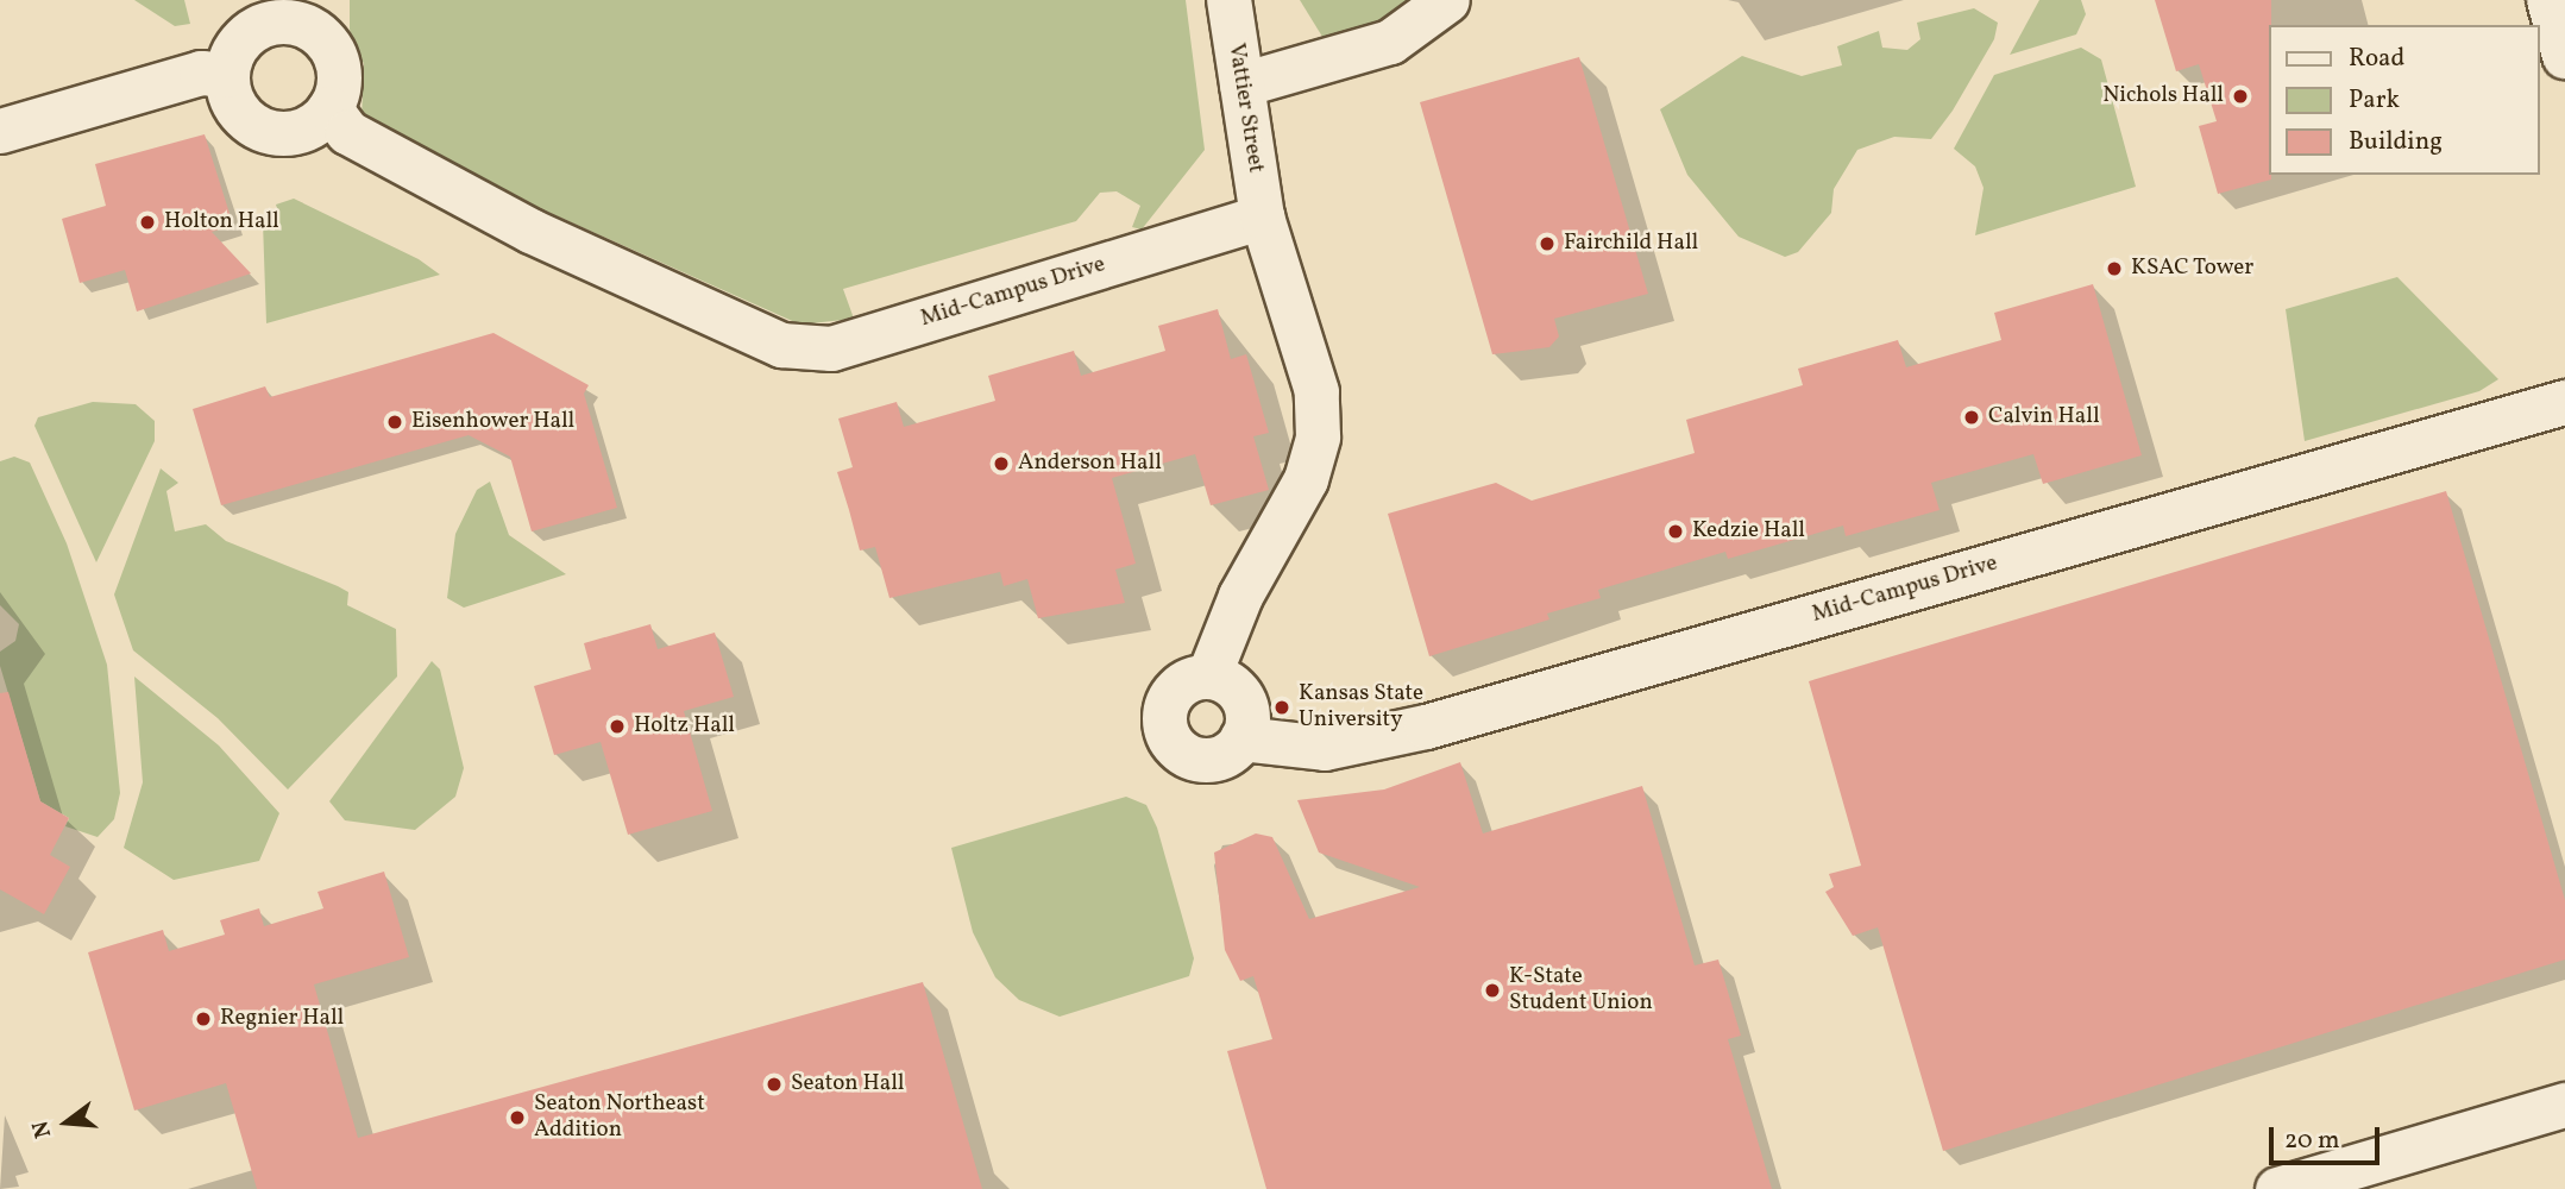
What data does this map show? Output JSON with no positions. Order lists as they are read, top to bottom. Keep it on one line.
{"streets":{"street":["Vattier Street","Mid-Campus Drive"]},"crossings":[["Vattier Street","Mid-Campus Drive"]],"places":["Nichols Hall","Holton Hall","Fairchild Hall","KSAC Tower","Calvin Hall","Eisenhower Hall","Anderson Hall","Kedzie Hall","Kansas State University","Holtz Hall","K-State Student Union","Regnier Hall","Seaton Hall","Seaton Northeast Addition"],"legend":["Road","Park","Building"],"scale_bar":"20 m","north":"left"}
